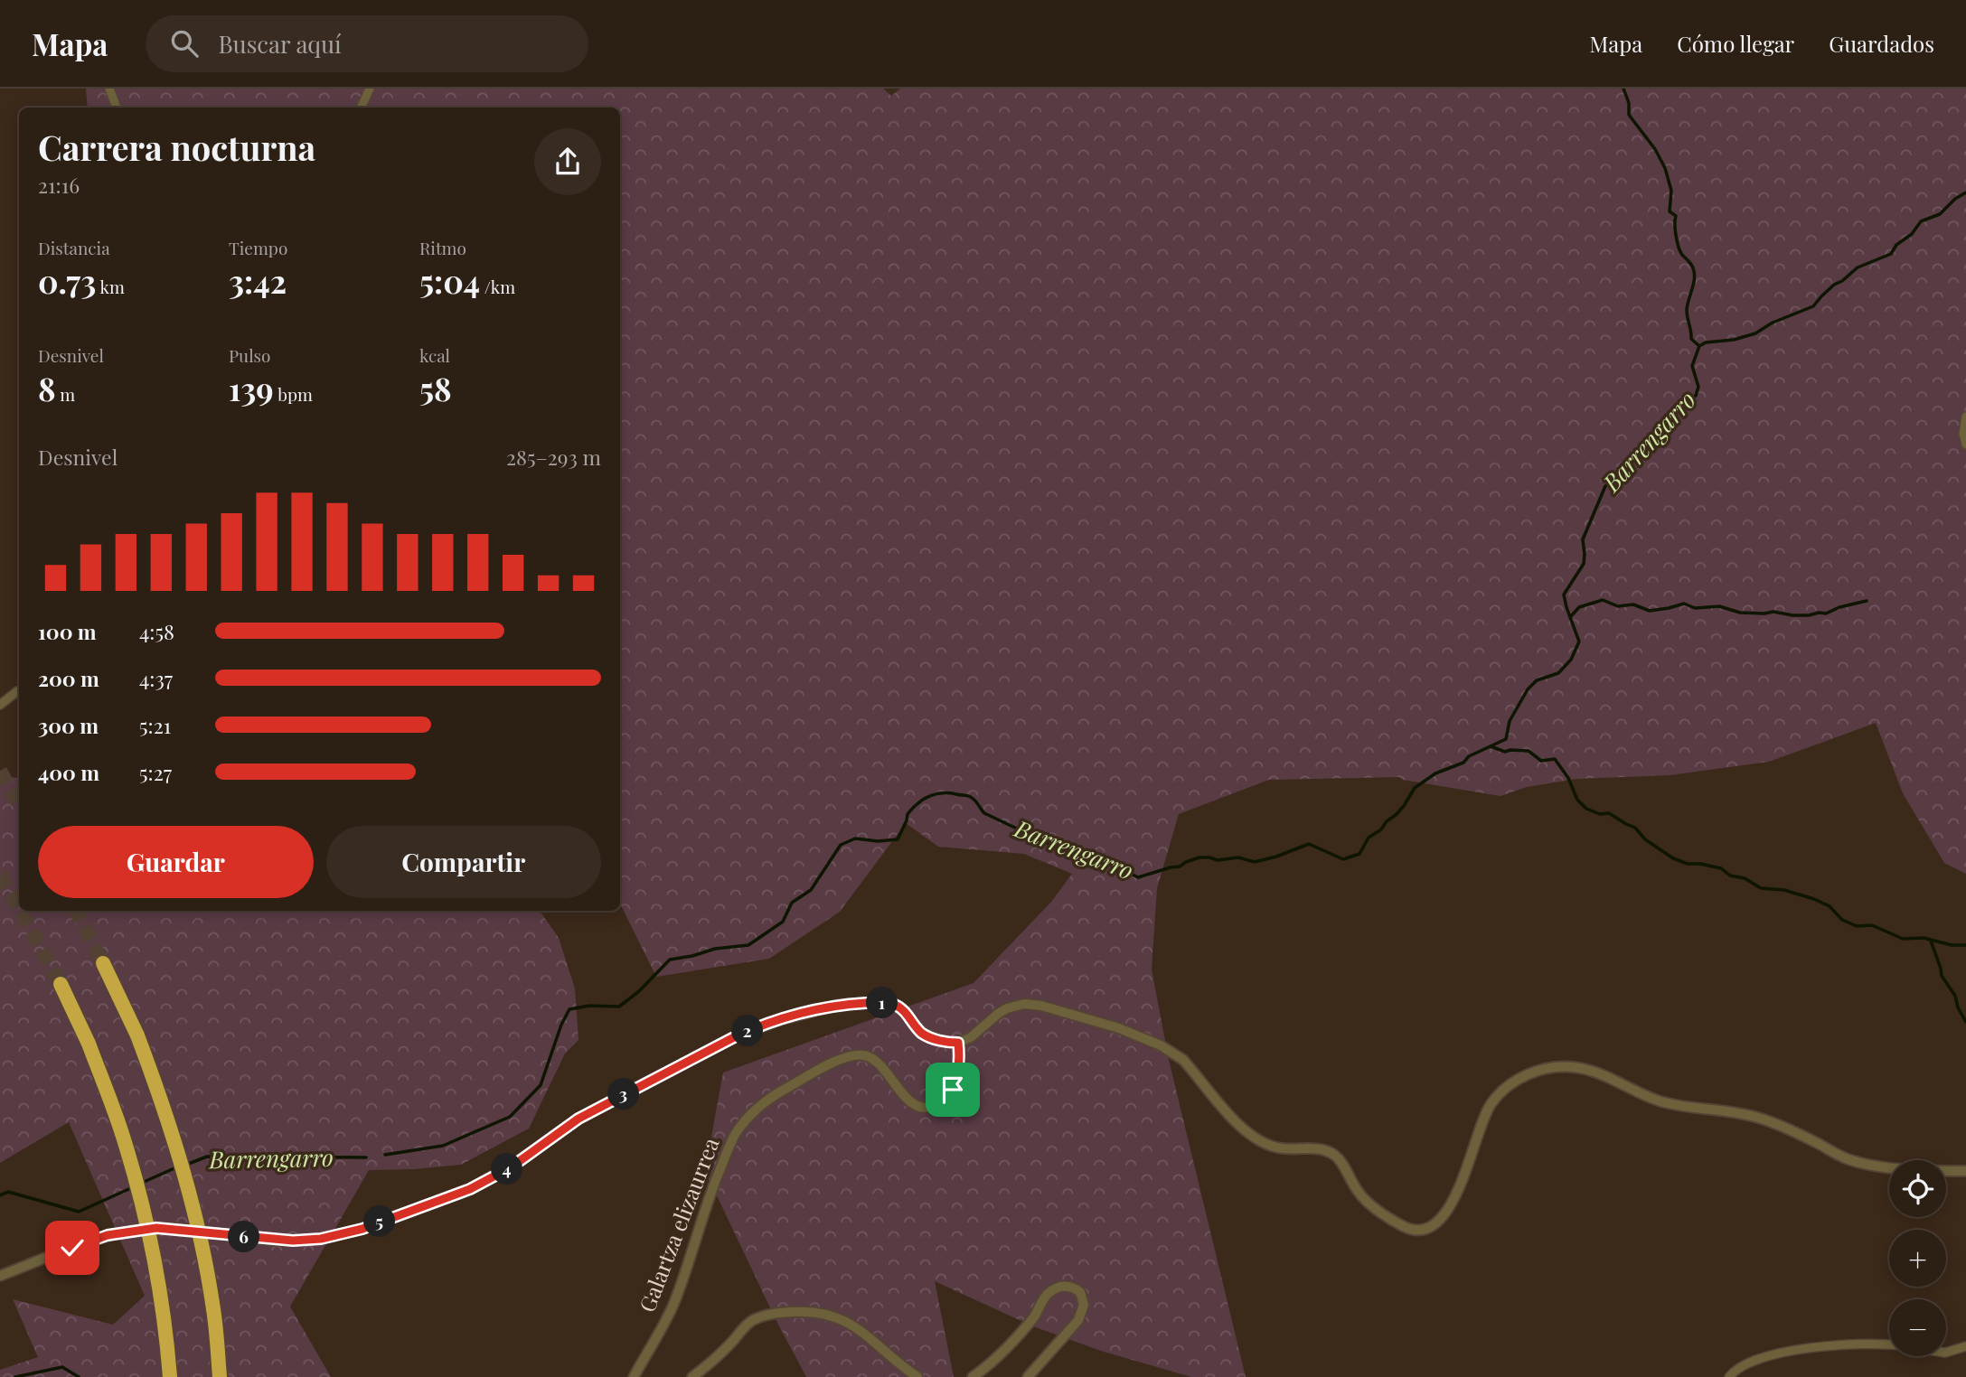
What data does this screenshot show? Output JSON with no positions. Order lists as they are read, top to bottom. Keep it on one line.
{"streets":{"street":["Galartza elizaurrea"]},"water":["Barrengarro"],"page":{"header":"Mapa","search":"Buscar aquí","nav":["Mapa","Cómo llegar","Guardados"],"heading":["Carrera nocturna","21:16"],"stats":[["Distancia","0.73 km"],["Tiempo","3:42"],["Ritmo","5:04 /km"],["Desnivel","8 m"],["Pulso","139 bpm"],["kcal","58"]],"chart":["Desnivel","285–293 m"],"list":[{"name":"100 m","note":"4:58"},{"name":"200 m","note":"4:37"},{"name":"300 m","note":"5:21"},{"name":"400 m","note":"5:27"}],"buttons":["Guardar","Compartir"],"pins":["1","2","3","4","5","6"],"map_buttons":["+","−"]}}
